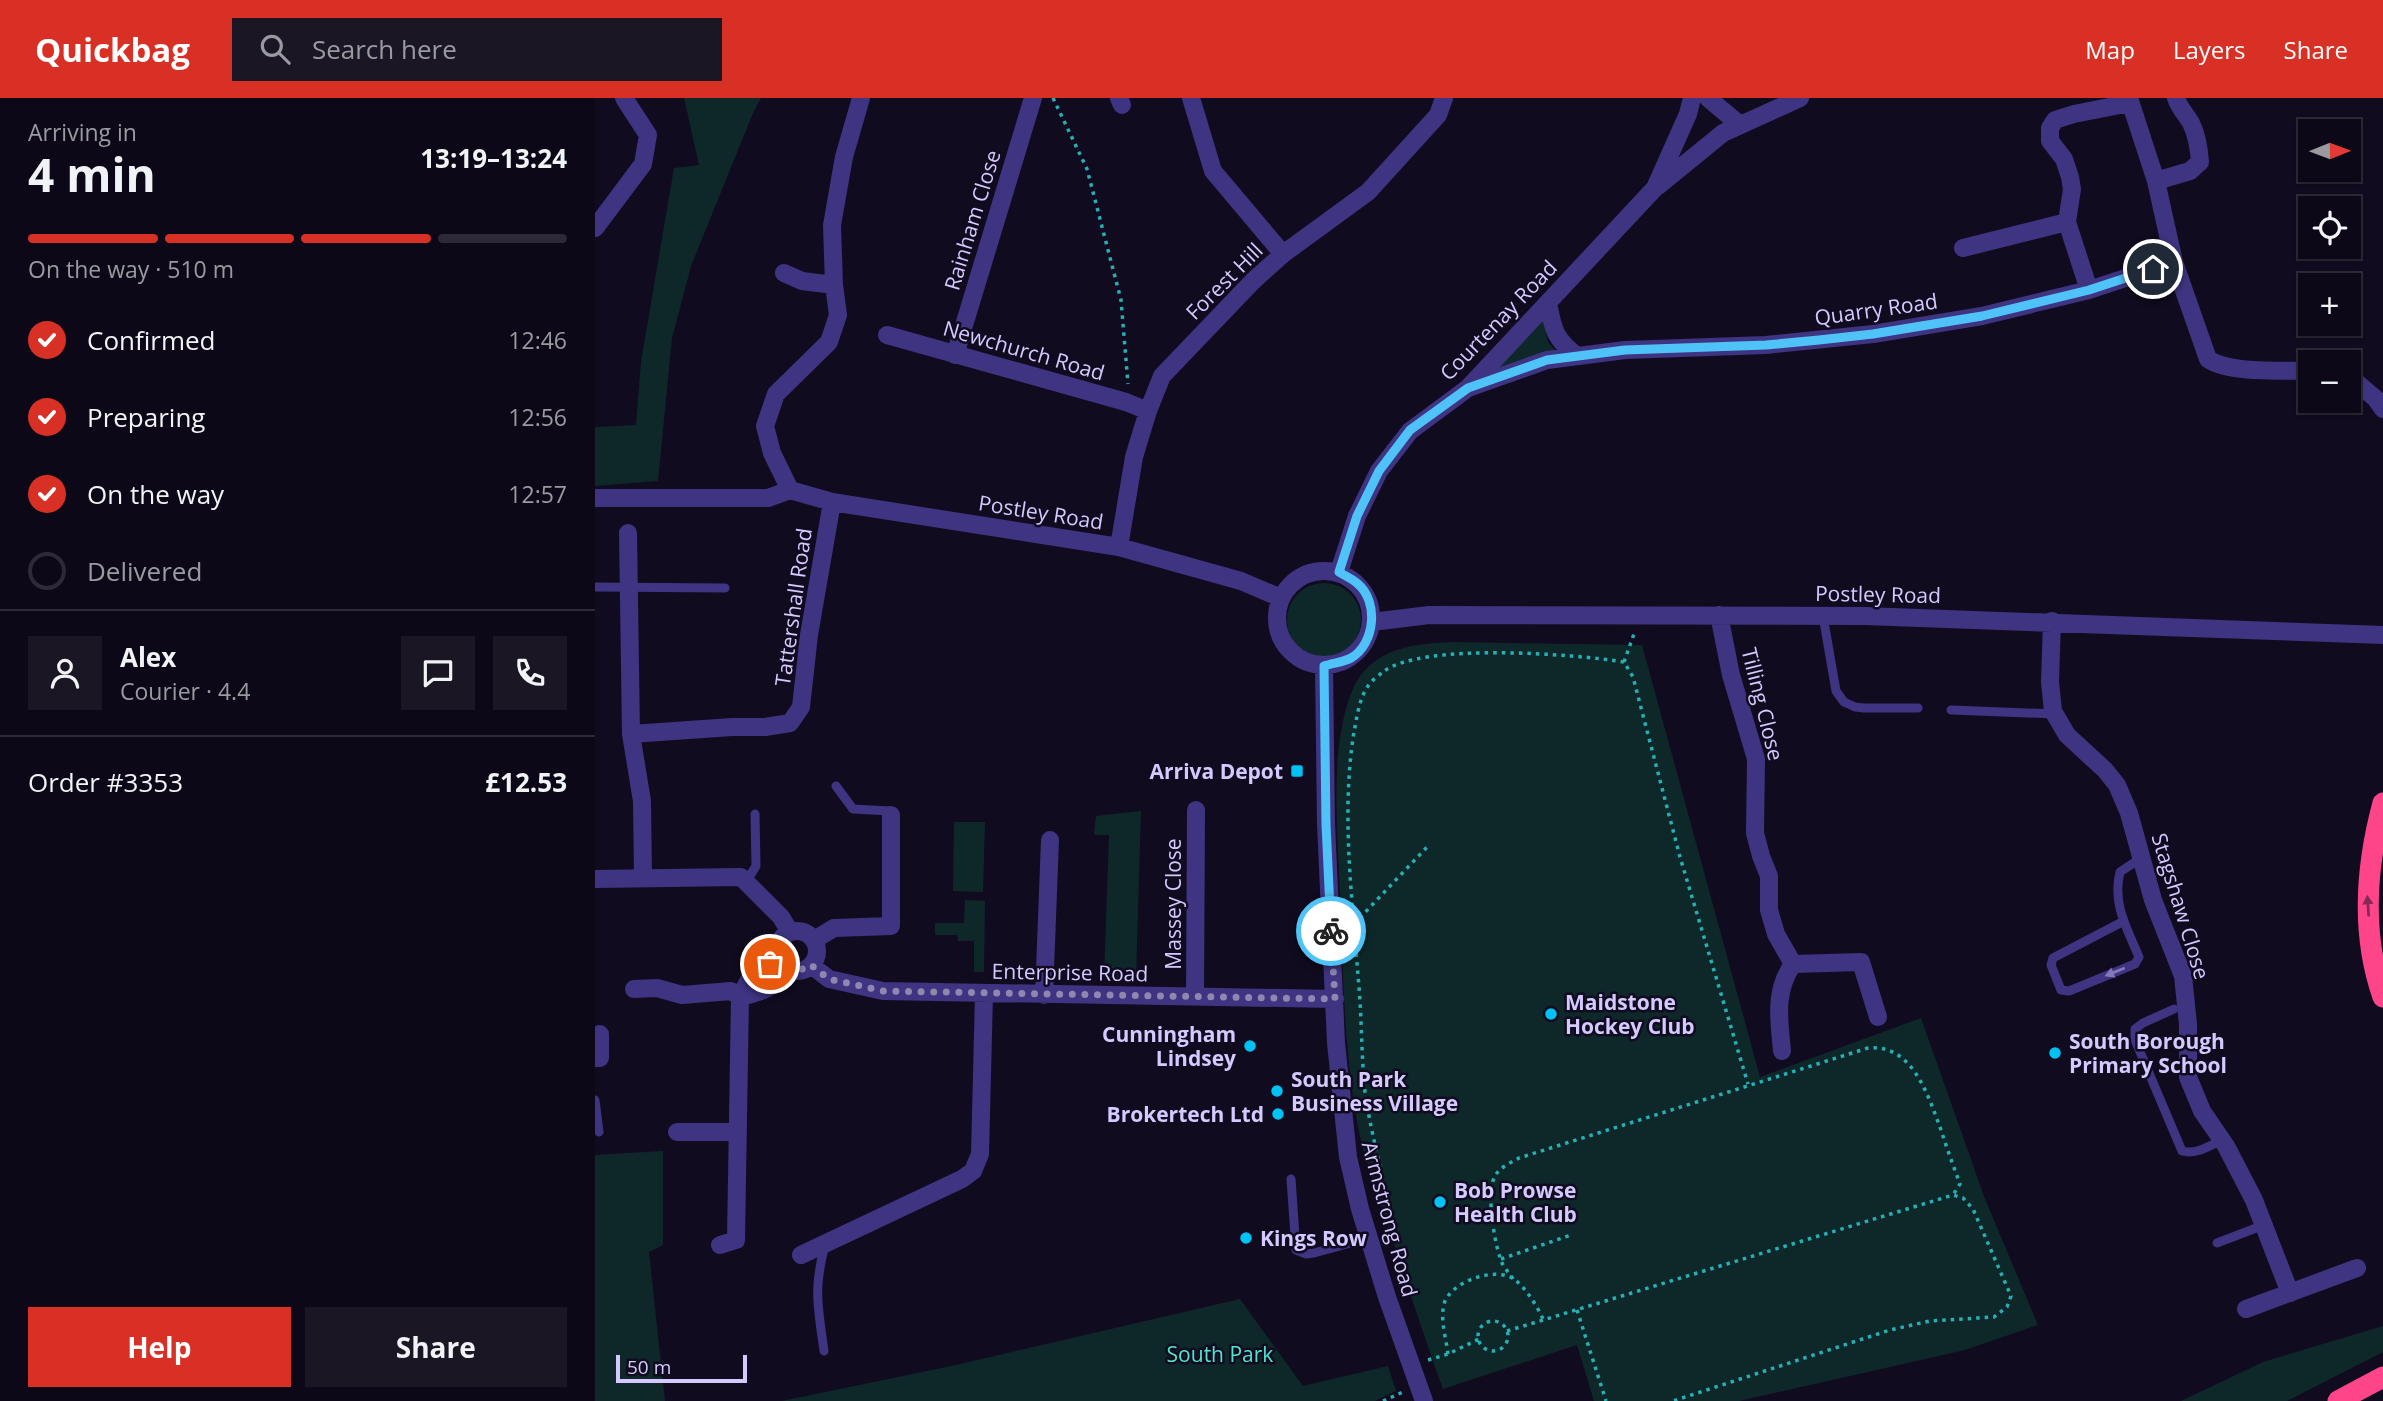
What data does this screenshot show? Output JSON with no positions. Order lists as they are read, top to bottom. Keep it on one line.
{"streets":{"street":["Rainham Close","Forest Hill","Quarry Road","Courtenay Road","Newchurch Road","Postley Road","Tattershall Road","Tilling Close","Massey Close","Stagshaw Close","Enterprise Road","Armstrong Road"]},"crossings":[["Rainham Close","Newchurch Road"],["Forest Hill","Newchurch Road"],["Forest Hill","Postley Road"],["Quarry Road","Courtenay Road"],["Courtenay Road","Postley Road"],["Courtenay Road","Armstrong Road"],["Postley Road","Tattershall Road"],["Postley Road","Tilling Close"],["Postley Road","Stagshaw Close"],["Postley Road","Armstrong Road"],["Massey Close","Enterprise Road"],["Enterprise Road","Armstrong Road"]],"parks":["South Park"],"places":{"transit":["Arriva Depot"],"other":["Maidstone Hockey Club","Cunningham Lindsey","South Borough Primary School","South Park Business Village","Brokertech Ltd","Bob Prowse Health Club","Kings Row"]},"scale_bar":"50 m","north":"right","page":{"header":"Quickbag","search":"Search here","nav":["Map","Layers","Share"],"heading":["4 min","Arriving in","13:19–13:24"],"panel":["Alex","Courier · 4.4","Order #3353","£12.53"],"map_buttons":["+","−"],"bar":"On the way · 510 m","list":[["Confirmed","12:46"],["Preparing","12:56"],["On the way","12:57"],"Delivered"],"buttons":["Help","Share"],"scale":"50 m"}}
